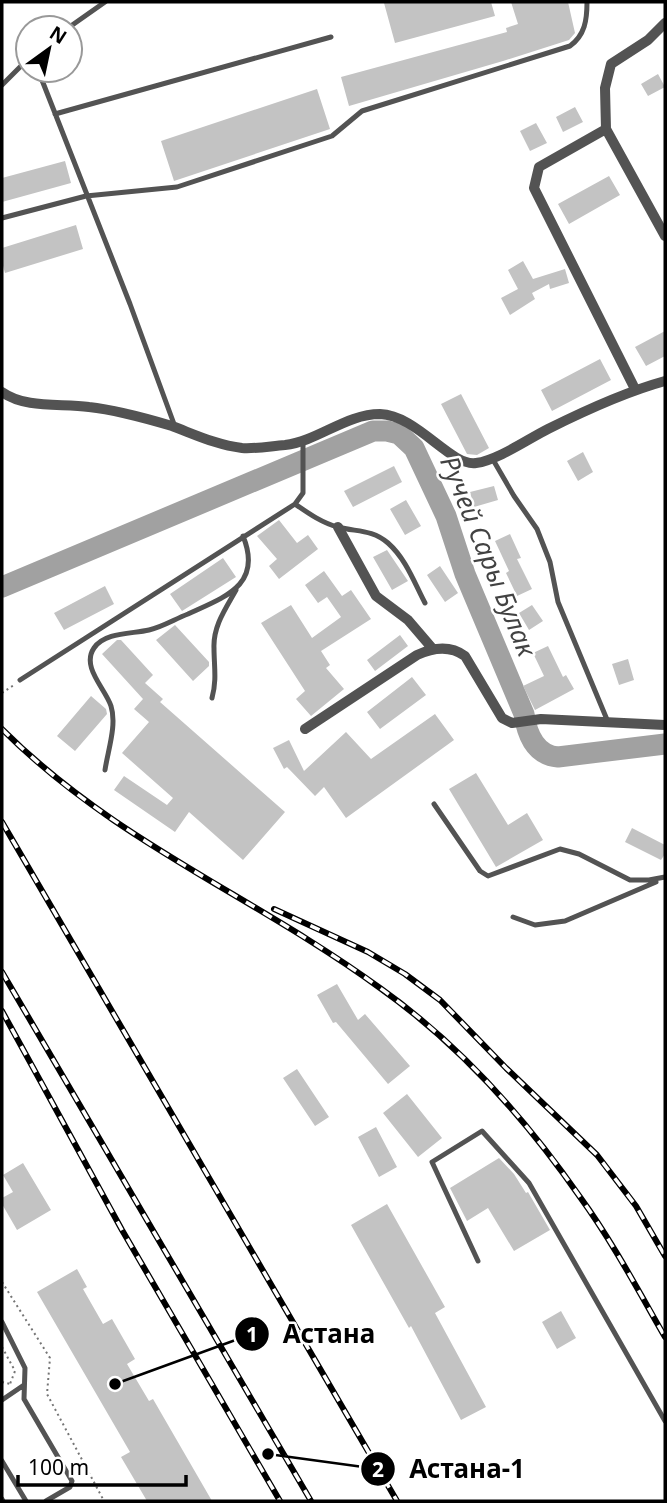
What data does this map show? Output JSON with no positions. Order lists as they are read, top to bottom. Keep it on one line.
{"water":["Ручей Сары Булак"],"places":["Астана","Астана-1"],"scale_bar":"100 m","north":"top right"}
